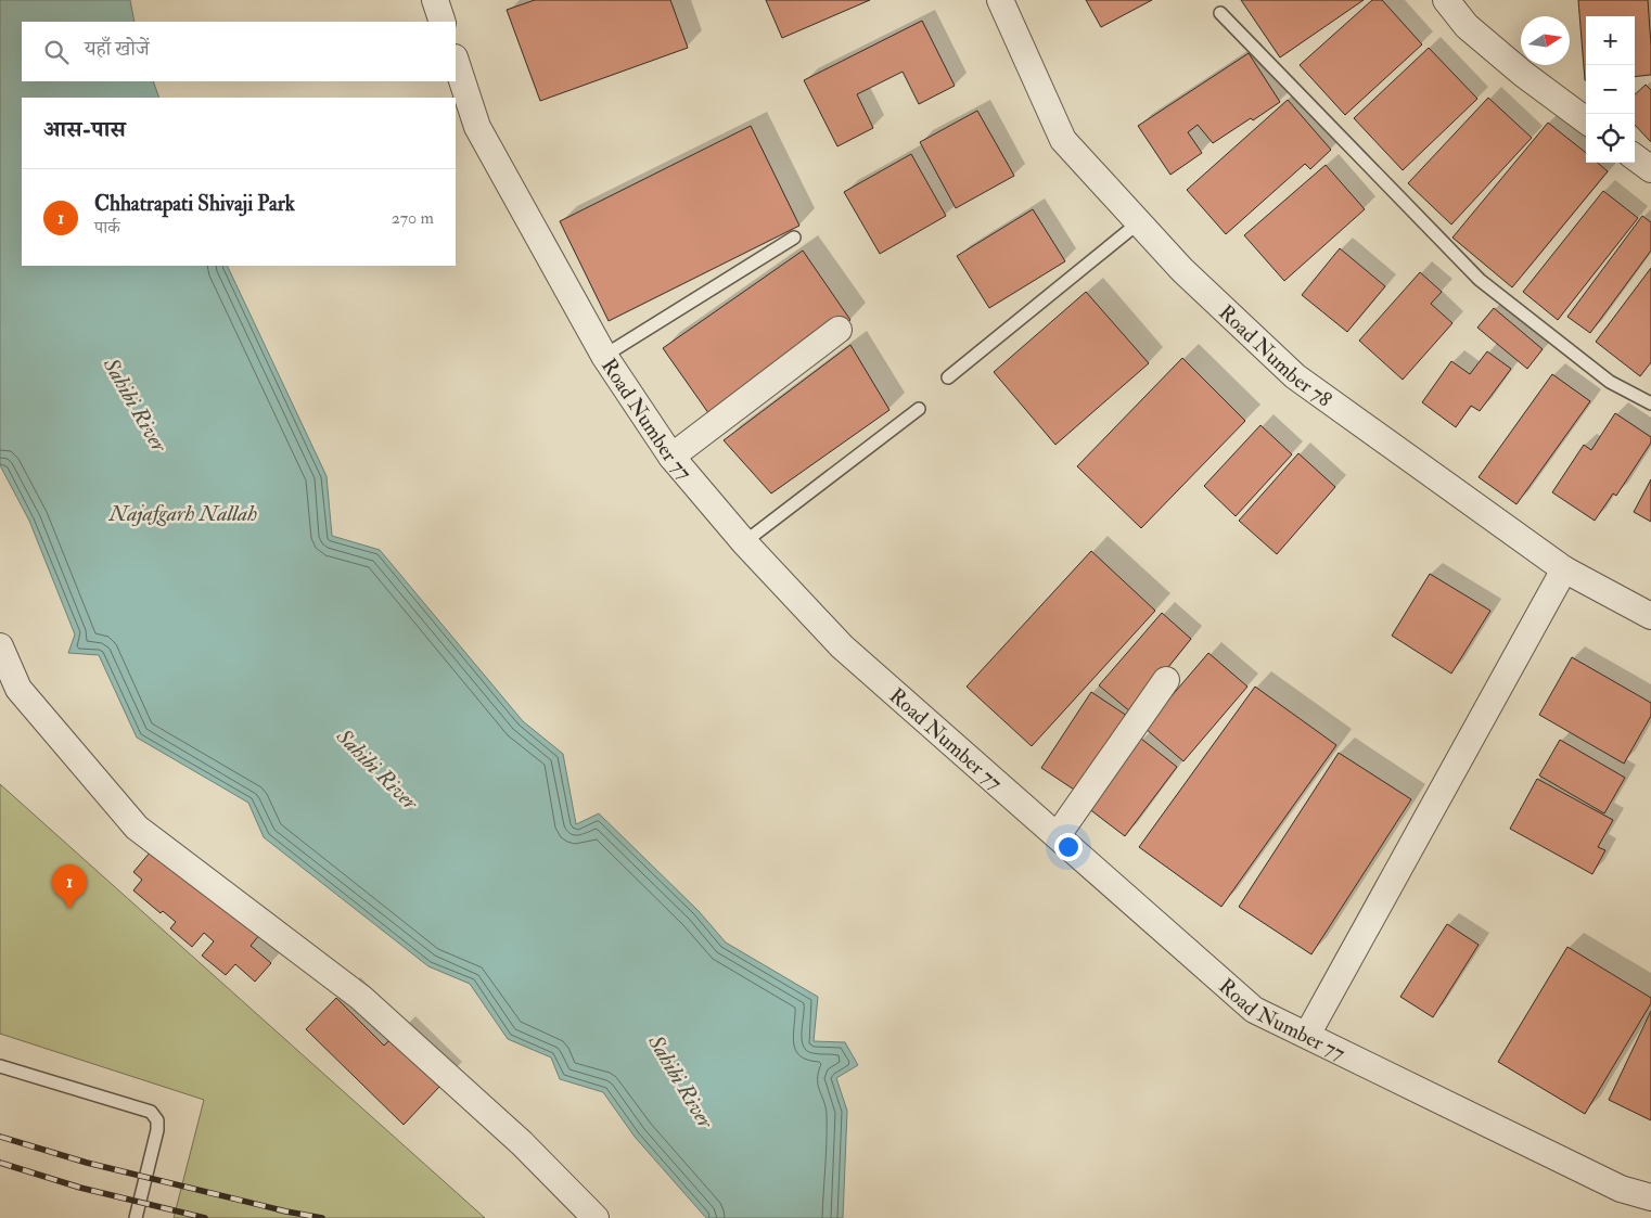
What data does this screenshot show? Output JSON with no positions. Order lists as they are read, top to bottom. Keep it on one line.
{"streets":{"street":["Road Number 78","Road Number 77"]},"water":["Sahibi River","Najafgarh Nallah"],"north":"right","page":{"map_buttons":["+","−"],"search":"यहाँ खोजें","heading":"आस-पास","list":[{"mark":"1","name":"Chhatrapati Shivaji Park","note":"पार्क","value":"270 m"}],"pins":"1"}}
